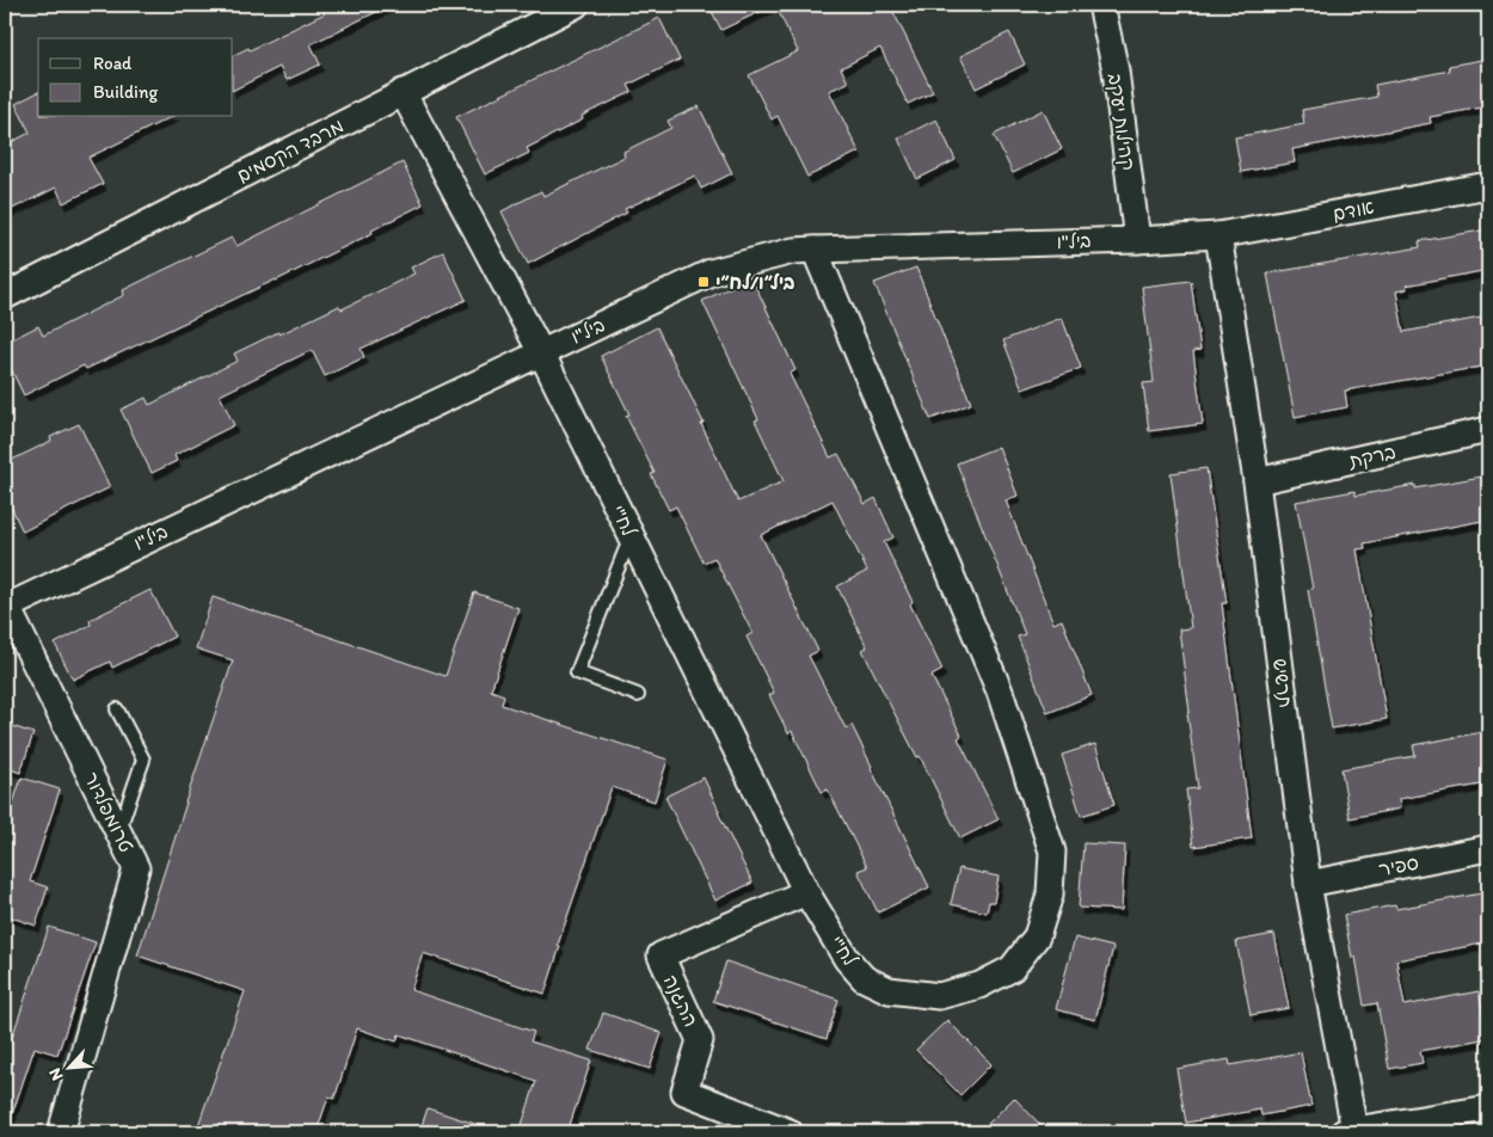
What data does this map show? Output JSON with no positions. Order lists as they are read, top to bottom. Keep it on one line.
{"streets":{"street":["קהילות יעקב","מרבד הקסמים","אודם","ביל\"ו","ברקת","לח\"י","תרשיש","טרומפלדור","ספיר","ההגנה"]},"crossings":[["קהילות יעקב","ביל\"ו"],["מרבד הקסמים","לח\"י"],["אודם","ביל\"ו"],["אודם","תרשיש"],["ביל\"ו","לח\"י"],["ביל\"ו","תרשיש"],["ביל\"ו","טרומפלדור"],["ברקת","תרשיש"],["לח\"י","ההגנה"],["תרשיש","ספיר"]],"places":{"transit":["ביל״ו/לח״י"]},"legend":["Road","Building"],"north":"bottom left"}
